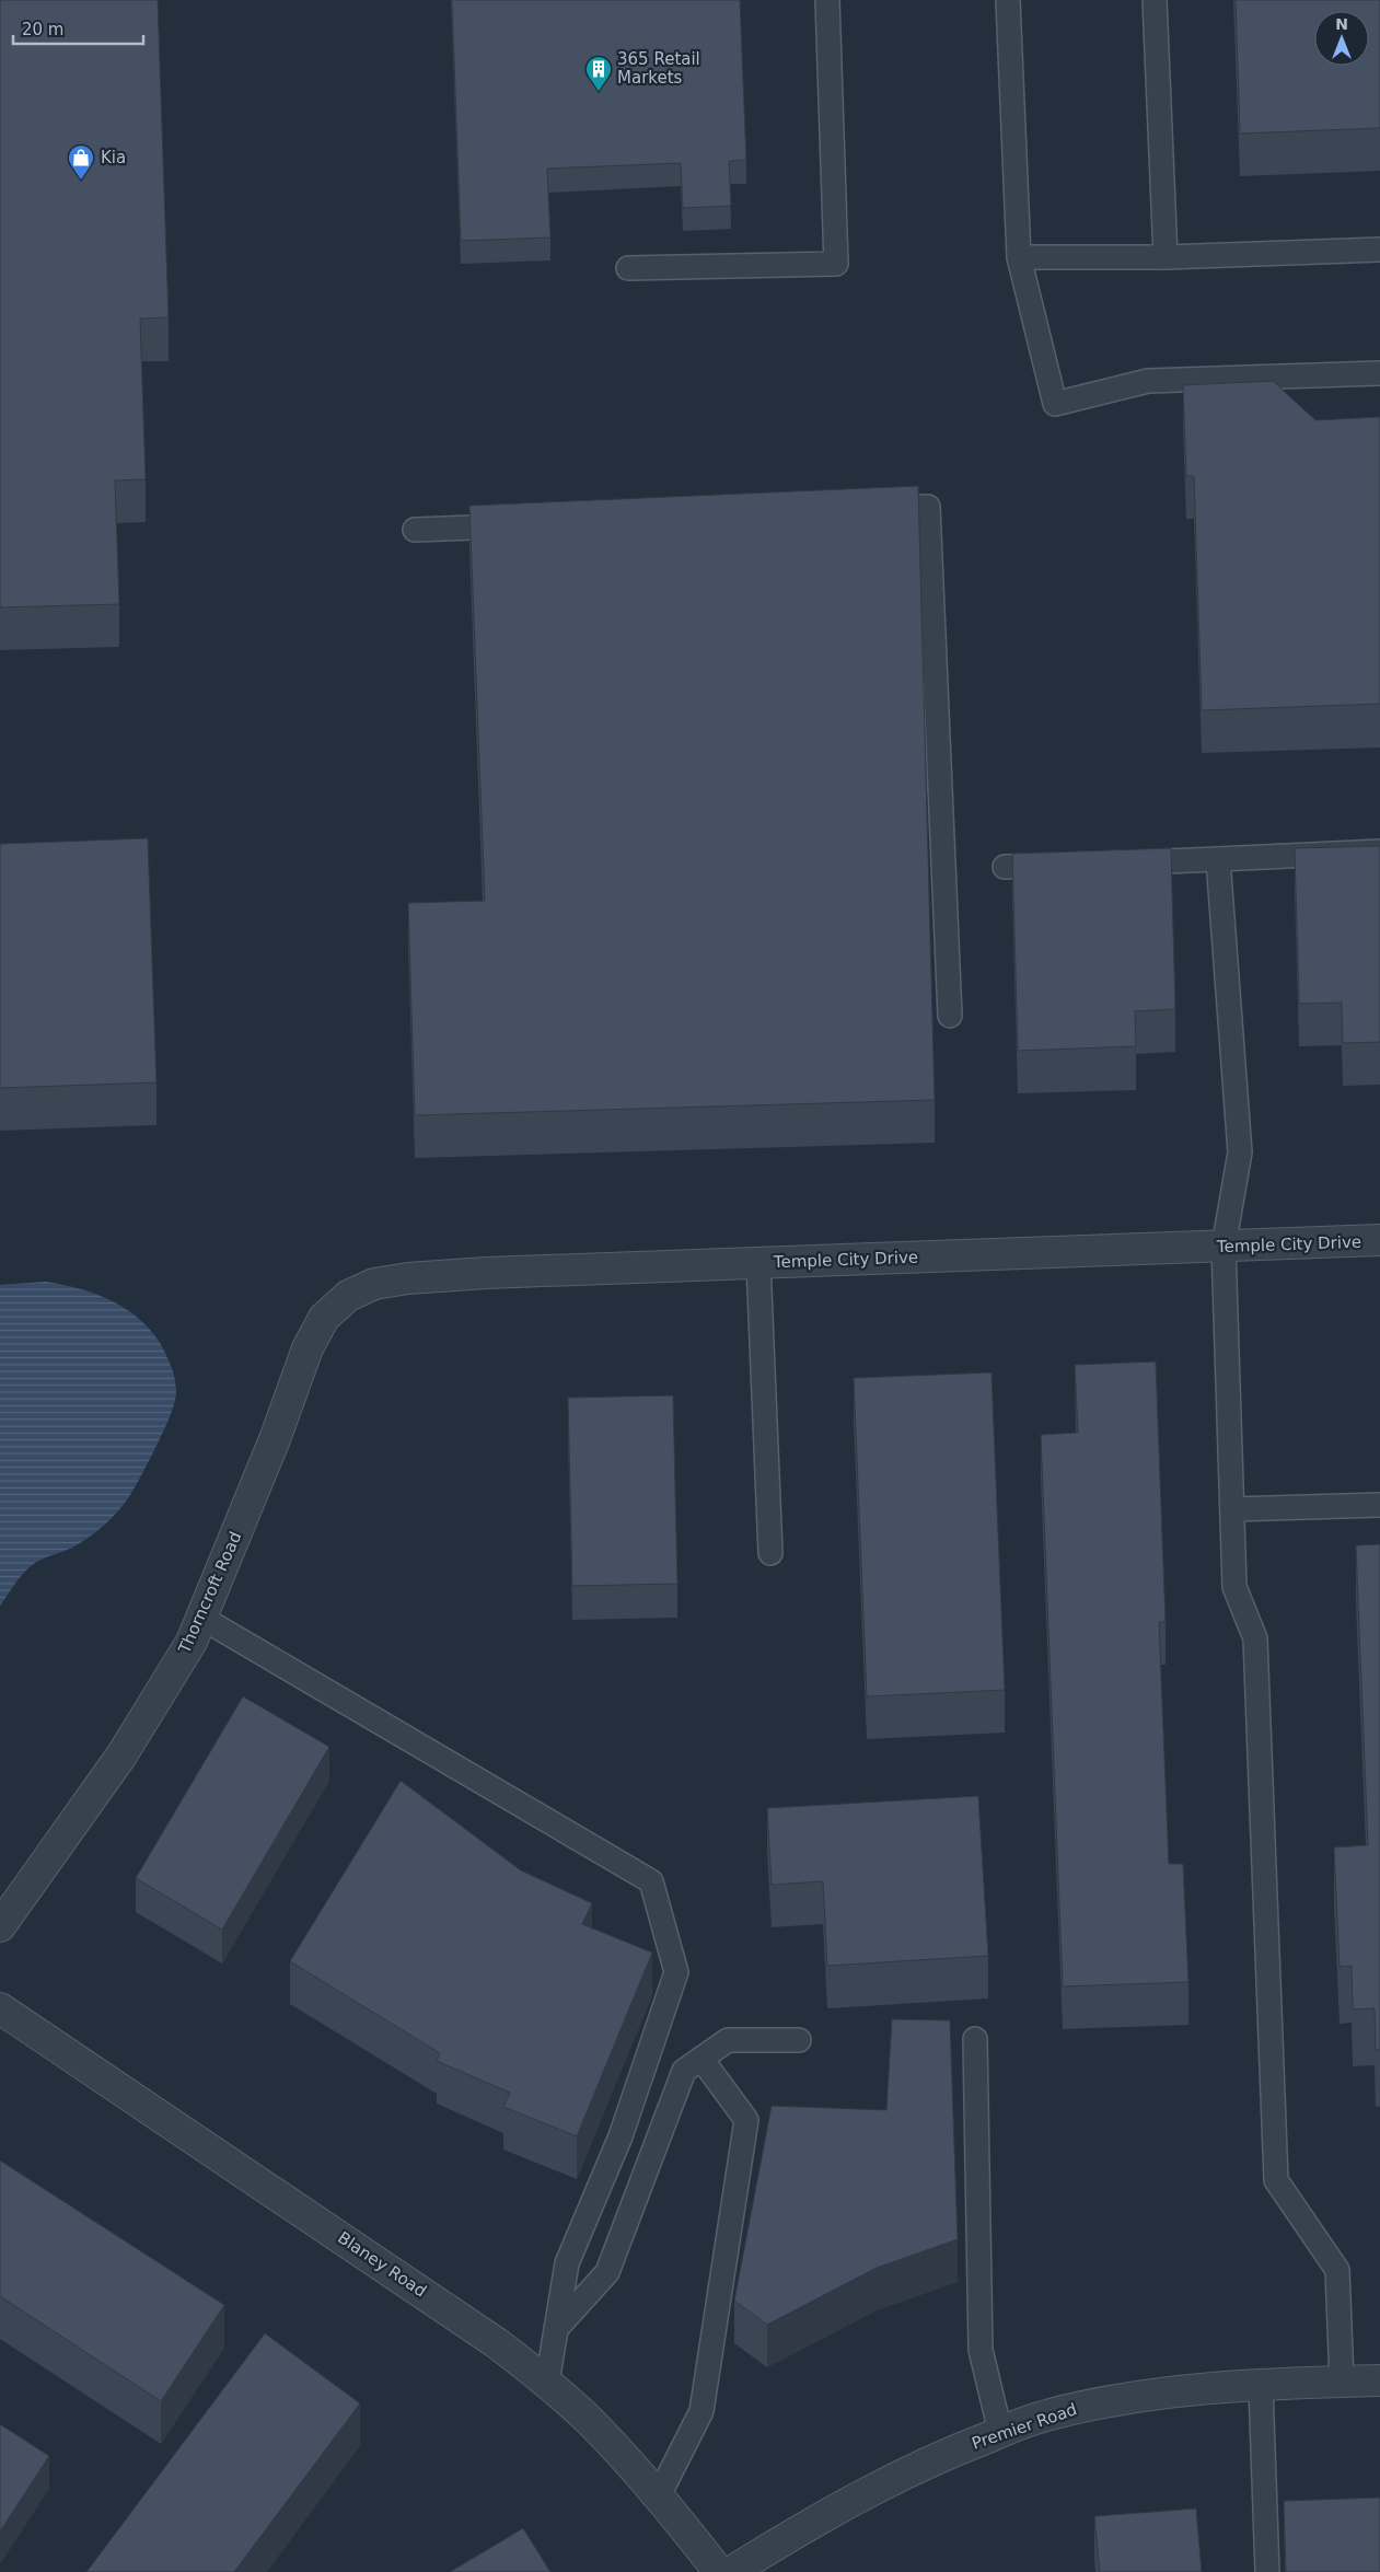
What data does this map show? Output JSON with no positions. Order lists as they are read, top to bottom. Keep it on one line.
{"streets":{"street":["Temple City Drive","Thorncroft Road","Blaney Road","Premier Road"]},"crossings":[["Temple City Drive","Thorncroft Road"]],"places":{"building":["365 Retail Markets"],"shop":["Kia"]},"scale_bar":"20 m","north":"top"}
